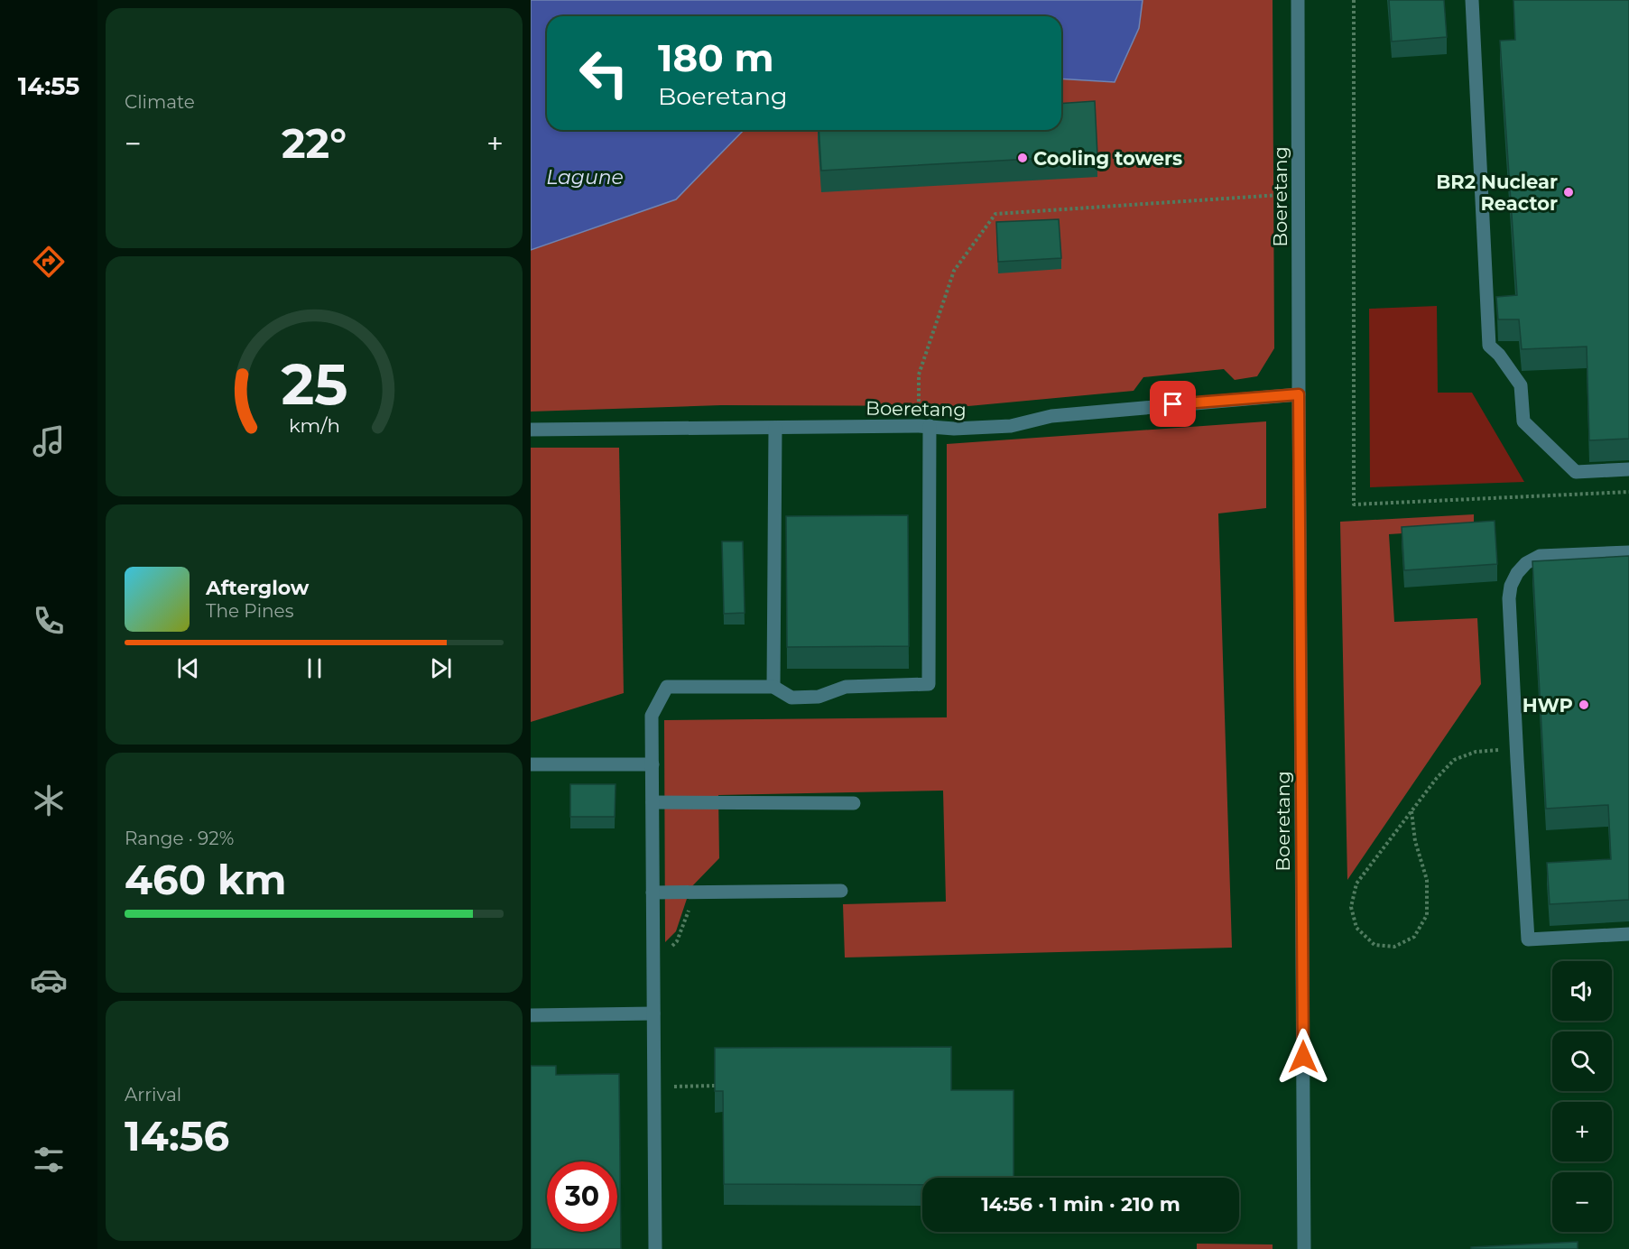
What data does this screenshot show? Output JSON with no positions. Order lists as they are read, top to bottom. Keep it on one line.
{"streets":{"street":["Boeretang"]},"water":["Lagune"],"places":["Cooling towers","BR2 Nuclear Reactor","HWP"],"page":{"tabs":"14:55","tile":["Climate",["Range · 92%","460 km"],["Arrival","14:56"]],"turn":["180 m","Boeretang"],"heat":["−","22°","+"],"song":["Afterglow","The Pines"],"map_buttons":["+","−"],"limit":"30","trip":"14:56 · 1 min · 210 m","gauge":["25","km/h"]}}
